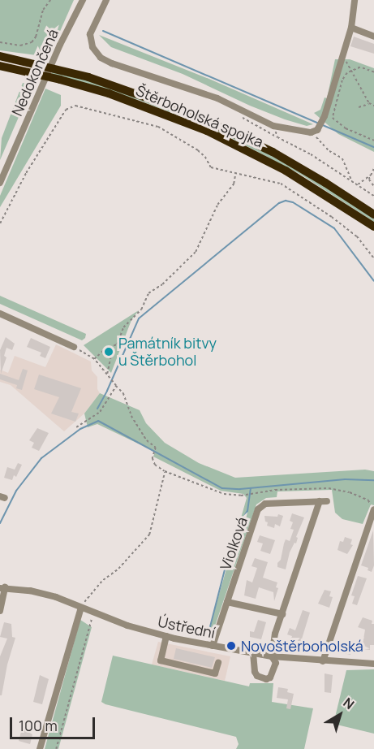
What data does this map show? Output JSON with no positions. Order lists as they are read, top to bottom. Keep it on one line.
{"streets":{"highway":["Štěrboholská spojka"],"street":["Nedokončená","Violková","Ústřední"]},"crossings":[["Violková","Ústřední"]],"places":["Památník bitvy u Štěrbohol","Novoštěrboholská"],"scale_bar":"100 m","north":"top right"}
